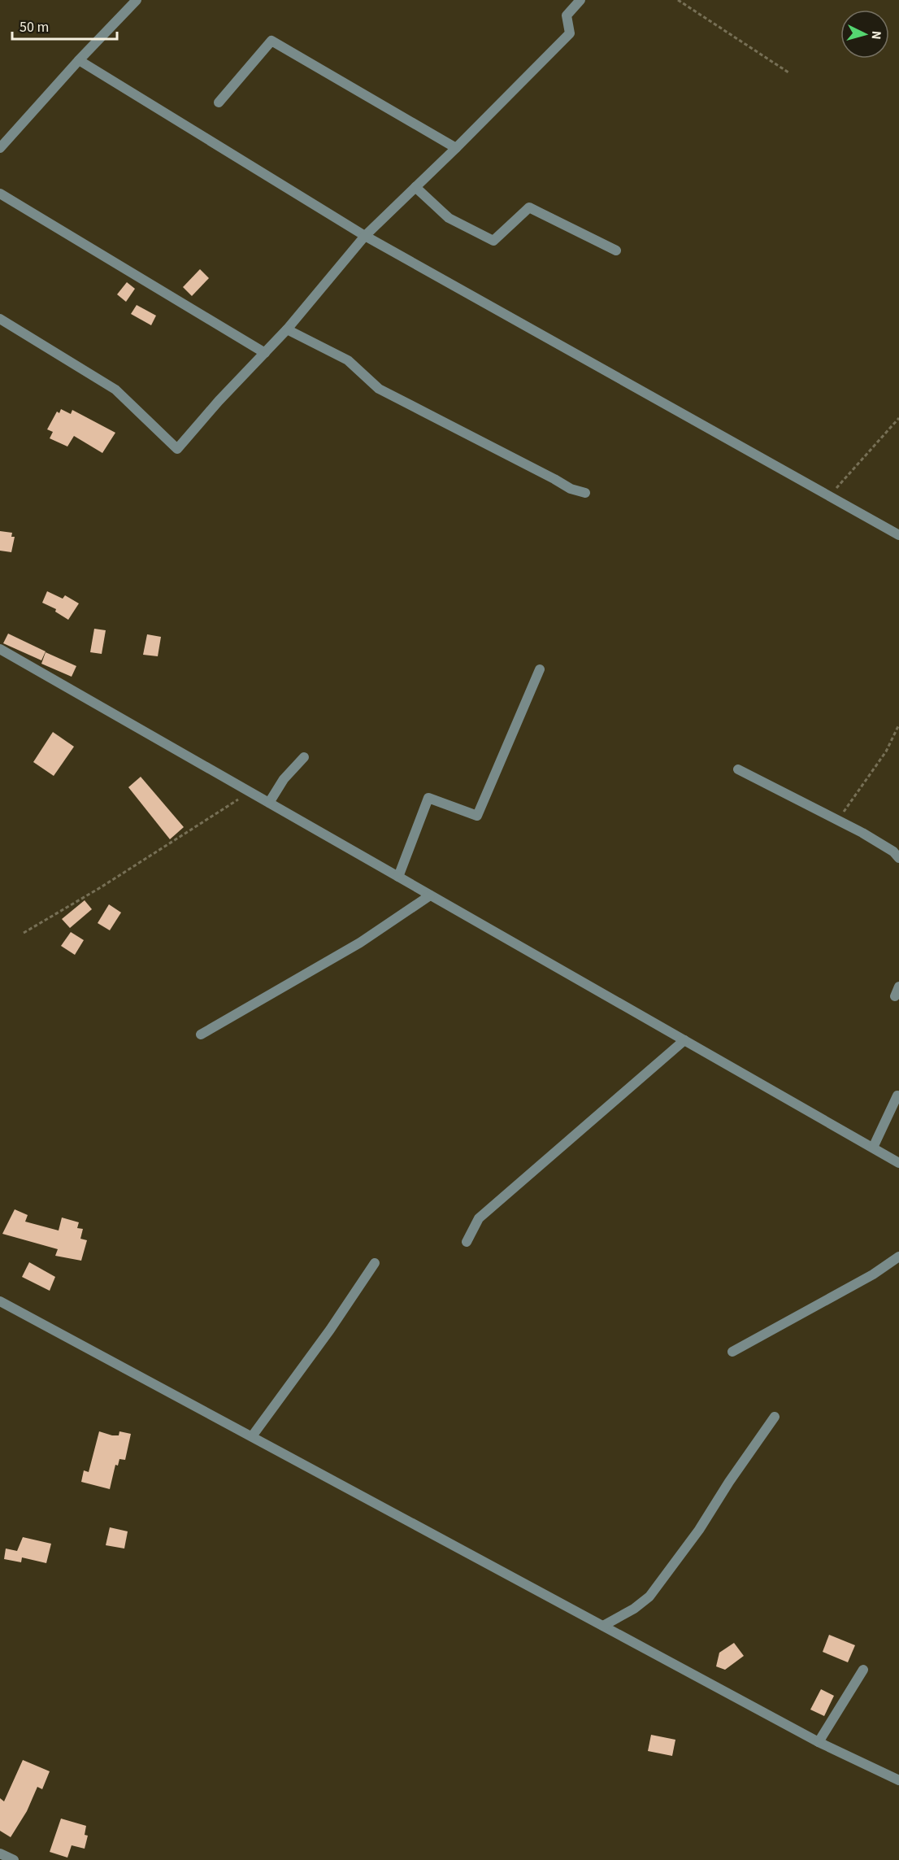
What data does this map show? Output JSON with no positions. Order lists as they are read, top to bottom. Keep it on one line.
{"scale_bar":"50 m","north":"right"}
